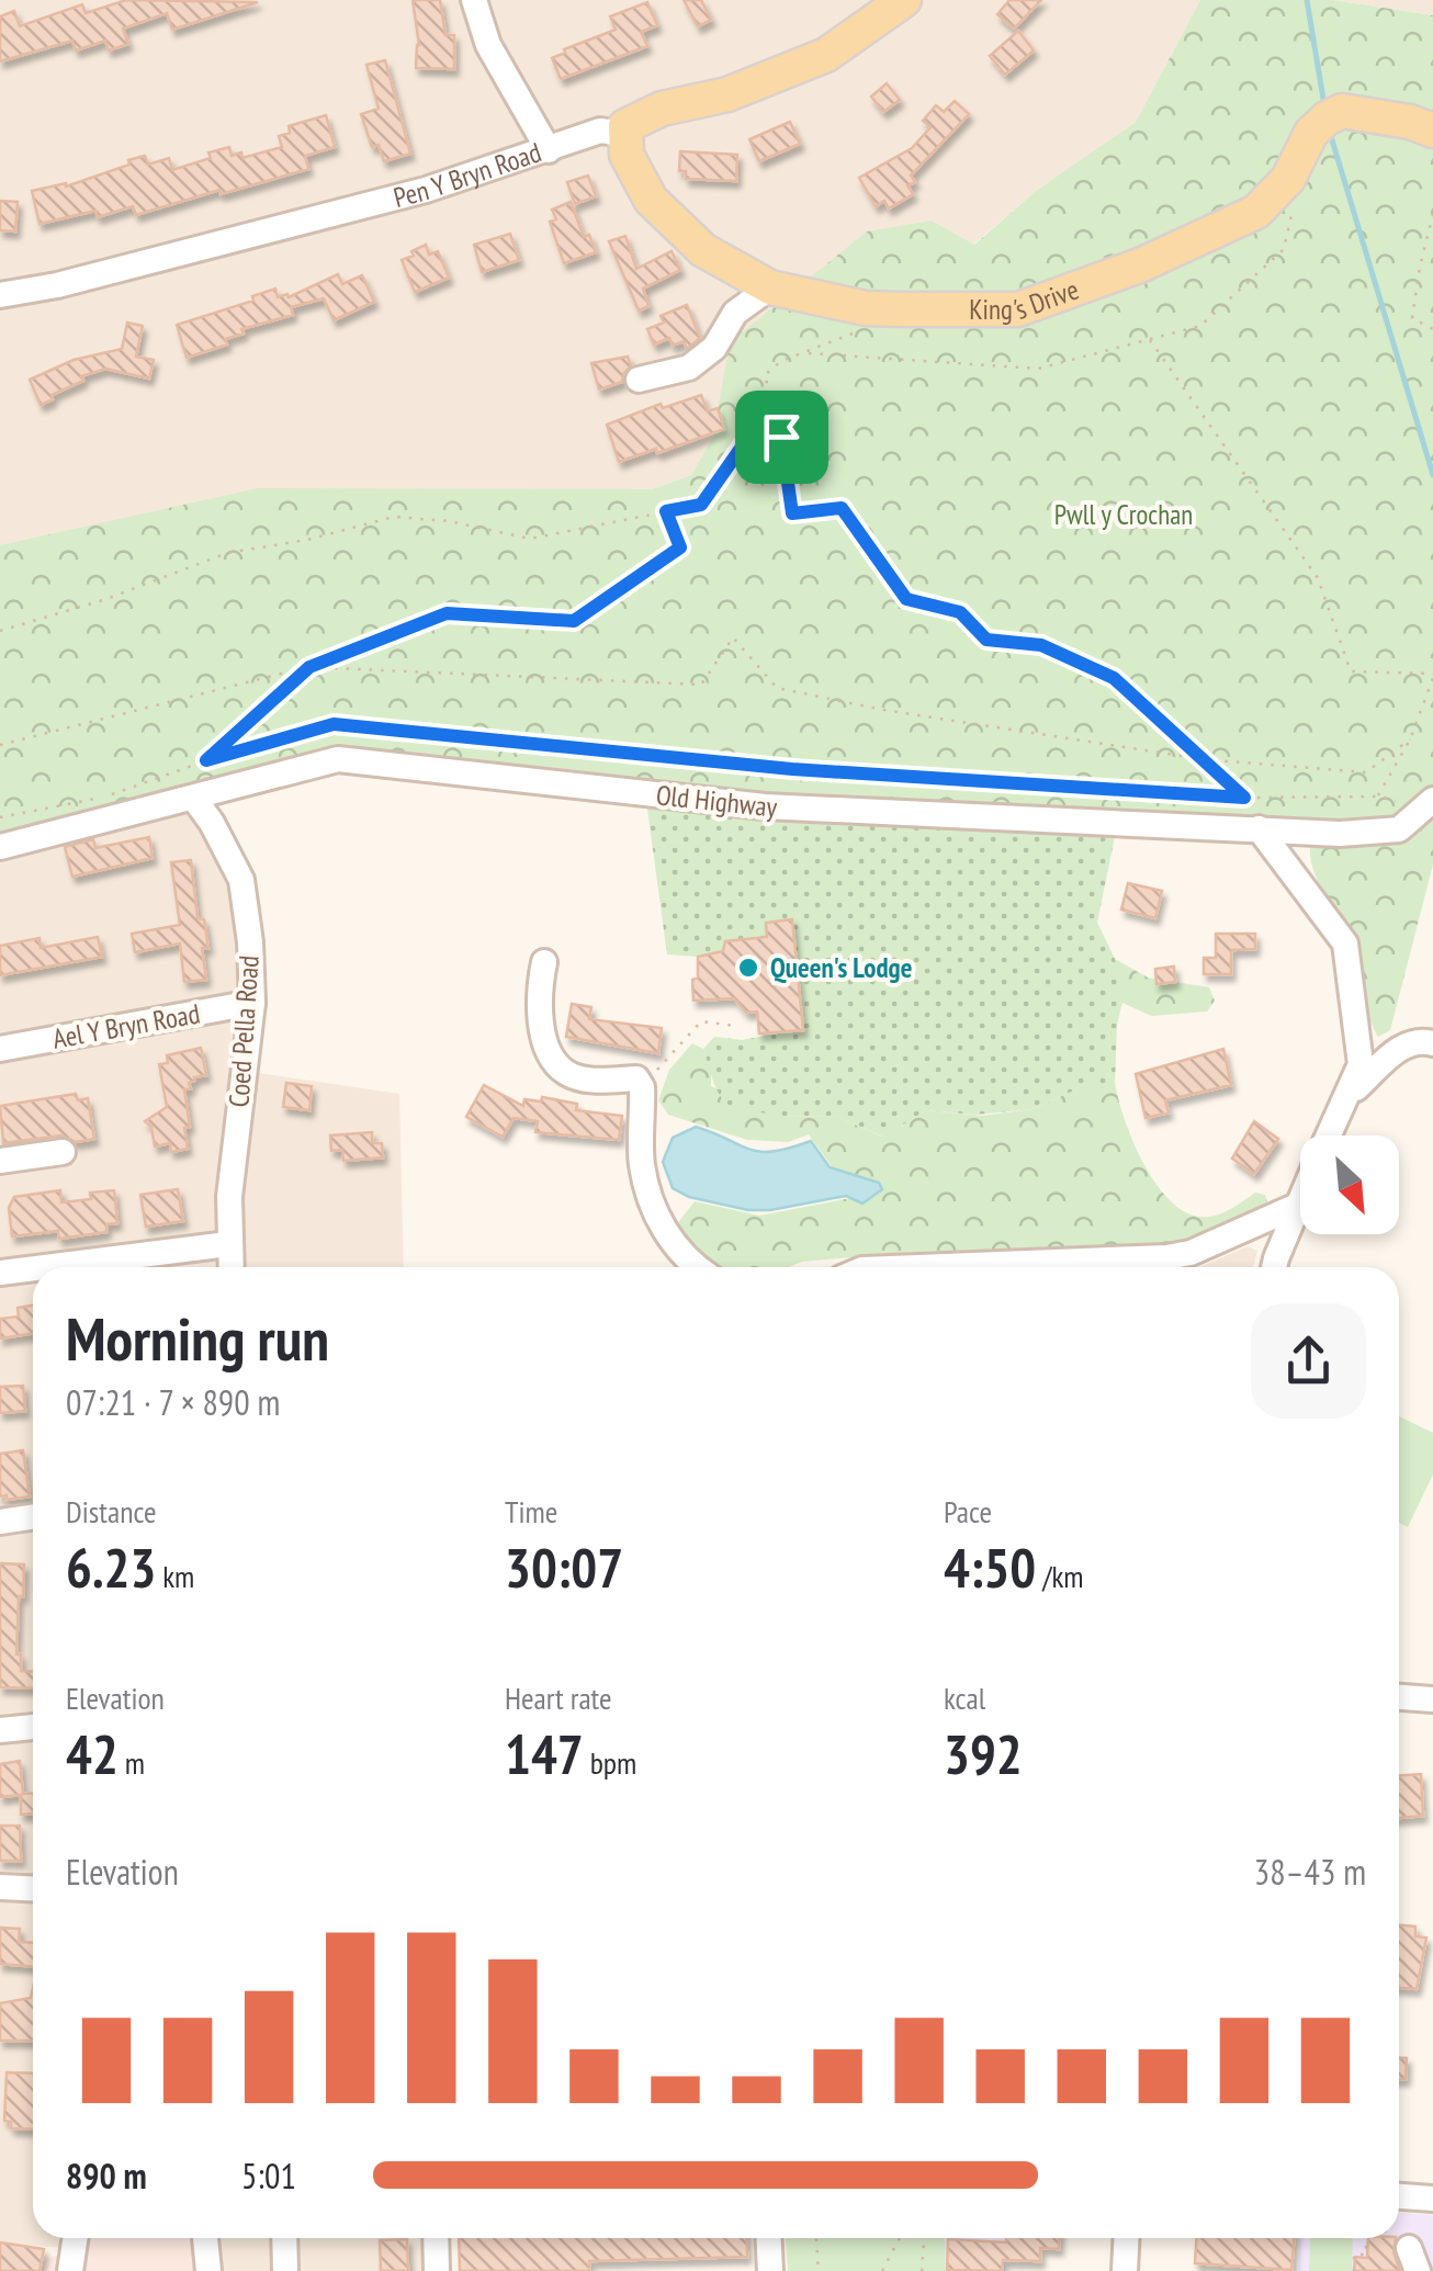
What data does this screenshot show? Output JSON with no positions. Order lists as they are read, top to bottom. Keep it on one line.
{"streets":{"main road":["Pen Y Bryn Road","King's Drive"],"street":["Old Highway","Ael Y Bryn Road","Coed Pella Road"]},"crossings":[["Pen Y Bryn Road","King's Drive"],["Old Highway","Coed Pella Road"],["Ael Y Bryn Road","Coed Pella Road"]],"parks":["Pwll y Crochan"],"places":["Queen's Lodge"],"north":"bottom right","page":{"heading":["Morning run","07:21 · 7 × 890 m"],"stats":[["Distance","6.23 km"],["Time","30:07"],["Pace","4:50 /km"],["Elevation","42 m"],["Heart rate","147 bpm"],["kcal","392"]],"chart":["Elevation","38–43 m"],"list":[{"name":"890 m","note":"5:01"}]}}
